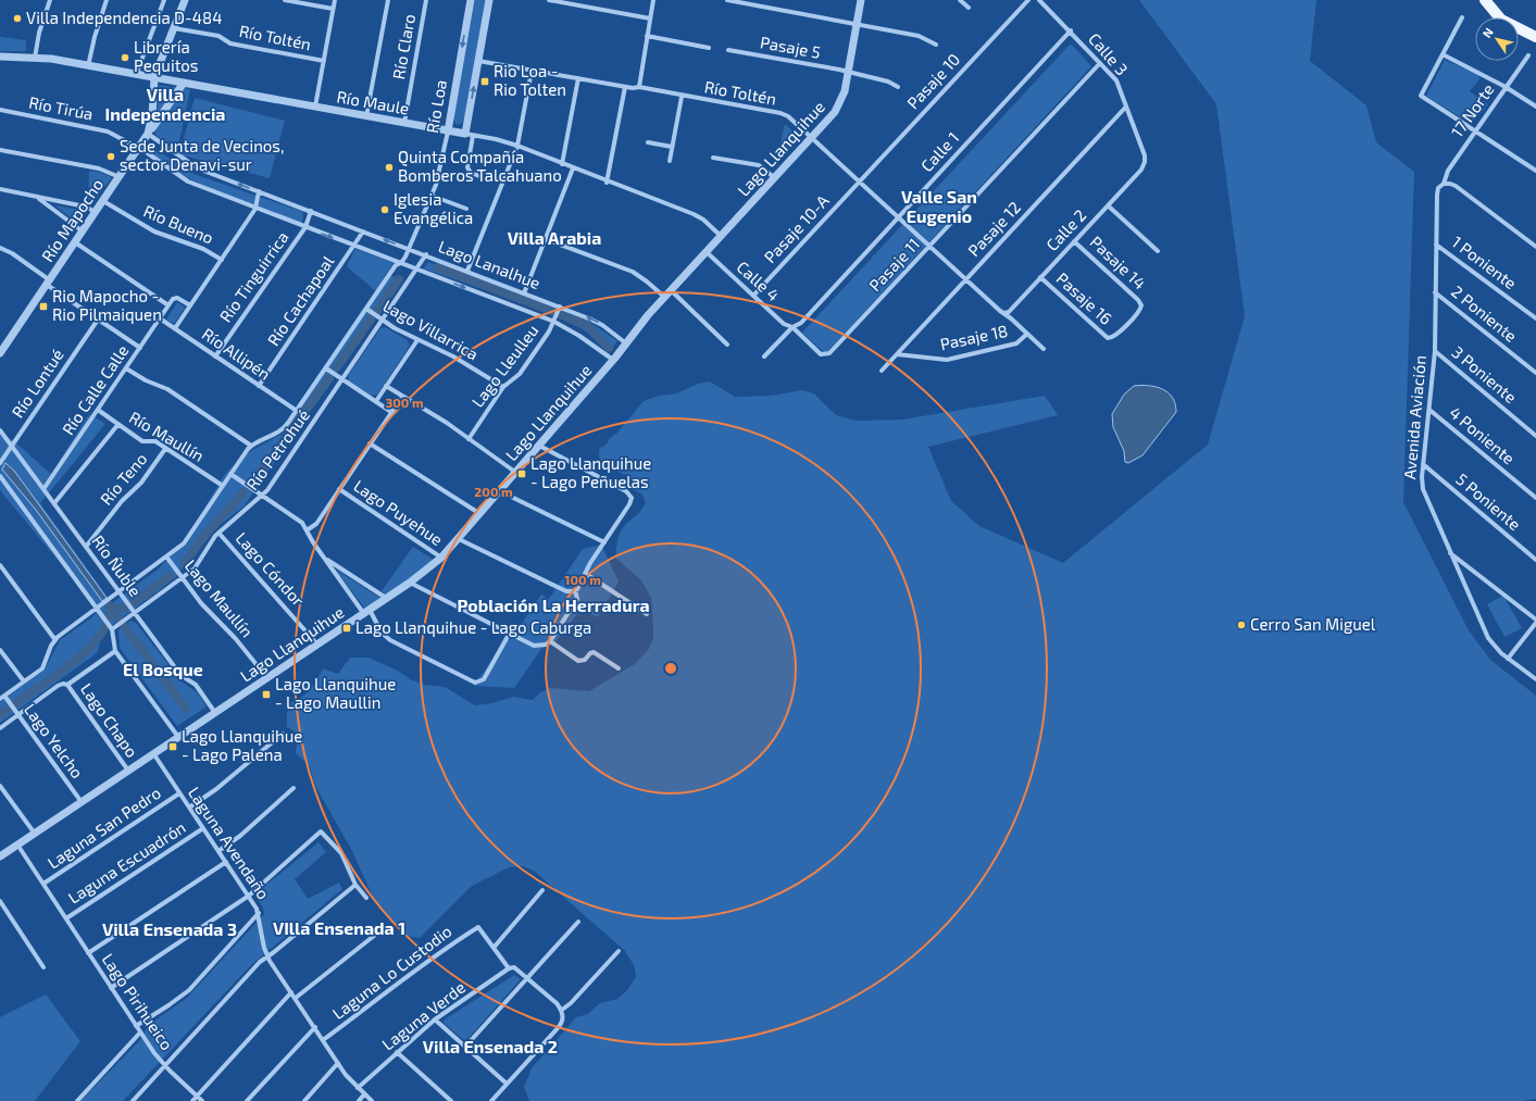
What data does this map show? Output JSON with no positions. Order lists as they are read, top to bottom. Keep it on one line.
{"streets":{"street":["Río Toltén","Río Claro","Pasaje 5","Calle 3","Pasaje 10","Río Maule","Río Loa","Río Tirúa","17 Norte","Lago Llanquihue","Calle 1","Río Mapocho","Río Bueno","Pasaje 10-A","Pasaje 12","Calle 2","Pasaje 14","1 Poniente","Lago Lanalhue","Pasaje 11","Río Tinguirrica","Calle 4","Pasaje 16","Río Cachapoal","2 Poniente","Lago Villarrica","Pasaje 18","Río Allipén","Lago Lleulleu","3 Poniente","Río Lontué","Río Calle Calle","Avenida Aviación","4 Poniente","Río Maullín","Río Petrohué","Río Teno","5 Poniente","Lago Puyehue","Río Ñuble","Lago Cóndor","Lago Maullín","Lago Chapo","Lago Yelcho","Laguna San Pedro","Laguna Avendaño","Laguna Escuadrón","Laguna Lo Custodio","Lago Pirihueico","Laguna Verde"]},"crossings":[["Río Toltén","Pasaje 10"],["Río Toltén","Río Loa"],["Río Toltén","Lago Llanquihue"],["Río Toltén","Calle 1"],["Río Toltén","Río Mapocho"],["Río Toltén","Pasaje 10-A"],["Río Toltén","Pasaje 12"],["Río Toltén","Calle 2"],["Río Toltén","Pasaje 11"],["Río Toltén","Pasaje 18"],["Río Claro","Río Maule"],["Pasaje 5","Lago Llanquihue"],["Calle 3","Calle 1"],["Calle 3","Pasaje 12"],["Calle 3","Calle 2"],["Calle 3","Pasaje 11"],["Pasaje 10","Pasaje 10-A"],["Río Maule","Río Loa"],["Río Maule","Lago Llanquihue"],["Río Maule","Río Mapocho"],["Río Loa","Lago Lanalhue"],["Río Loa","Río Petrohué"],["Río Tirúa","Río Mapocho"],["Río Tirúa","Lago Lanalhue"],["17 Norte","Avenida Aviación"],["Lago Llanquihue","Lago Lanalhue"],["Lago Llanquihue","Calle 4"],["Lago Llanquihue","Lago Puyehue"],["Lago Llanquihue","Río Ñuble"],["Lago Llanquihue","Lago Cóndor"],["Lago Llanquihue","Lago Maullín"],["Lago Llanquihue","Lago Chapo"],["Lago Llanquihue","Lago Yelcho"],["Lago Llanquihue","Laguna Avendaño"],["Lago Llanquihue","Lago Pirihueico"],["Calle 1","Pasaje 11"],["Calle 1","Calle 4"],["Río Mapocho","Río Bueno"],["Río Mapocho","Lago Lanalhue"],["Pasaje 10-A","Calle 4"],["Pasaje 12","Pasaje 18"],["Calle 2","Pasaje 14"],["Calle 2","Pasaje 16"],["Pasaje 14","Pasaje 16"],["1 Poniente","Avenida Aviación"],["Lago Lanalhue","Río Tinguirrica"],["Lago Lanalhue","Río Cachapoal"],["Lago Lanalhue","Lago Lleulleu"],["Lago Lanalhue","Río Petrohué"],["Pasaje 11","Calle 4"],["Río Tinguirrica","Río Allipén"],["Río Cachapoal","Río Allipén"],["2 Poniente","Avenida Aviación"],["Lago Villarrica","Lago Lleulleu"],["Lago Villarrica","Río Petrohué"],["Río Allipén","Río Calle Calle"],["Río Allipén","Río Petrohué"],["3 Poniente","Avenida Aviación"],["Río Lontué","Río Ñuble"],["Río Calle Calle","Río Maullín"],["Río Calle Calle","Río Ñuble"],["Avenida Aviación","4 Poniente"],["Avenida Aviación","5 Poniente"],["Río Maullín","Río Petrohué"],["Río Maullín","Río Teno"],["Río Petrohué","Río Ñuble"],["Río Petrohué","Lago Cóndor"],["Río Petrohué","Lago Maullín"],["Río Petrohué","Lago Yelcho"],["Río Teno","Río Ñuble"],["Laguna San Pedro","Laguna Avendaño"],["Laguna San Pedro","Lago Pirihueico"],["Laguna Avendaño","Laguna Escuadrón"],["Laguna Avendaño","Laguna Lo Custodio"],["Laguna Avendaño","Laguna Verde"],["Laguna Escuadrón","Lago Pirihueico"]],"districts":["Villa Independencia","Valle San Eugenio","Villa Arabia","Población La Herradura","El Bosque","VIlla Ensenada 1","Villa Ensenada 3","Villa Ensenada 2"],"places":{"other":["Villa Independencia D-484","Librería Pequitos","Sede Junta de Vecinos, sector Denavi-sur","Quinta Compañía Bomberos Talcahuano","Iglesia Evangélica","Cerro San Miguel"],"transit":["Rio Loa - Rio Tolten","Rio Mapocho - Rio Pilmaiquen","Lago Llanquihue - Lago Peñuelas","Lago Llanquihue - Lago Caburga","Lago Llanquihue - Lago Maullin","Lago Llanquihue - Lago Palena"]},"north":"top left","rings":["300 m","200 m","100 m"]}
